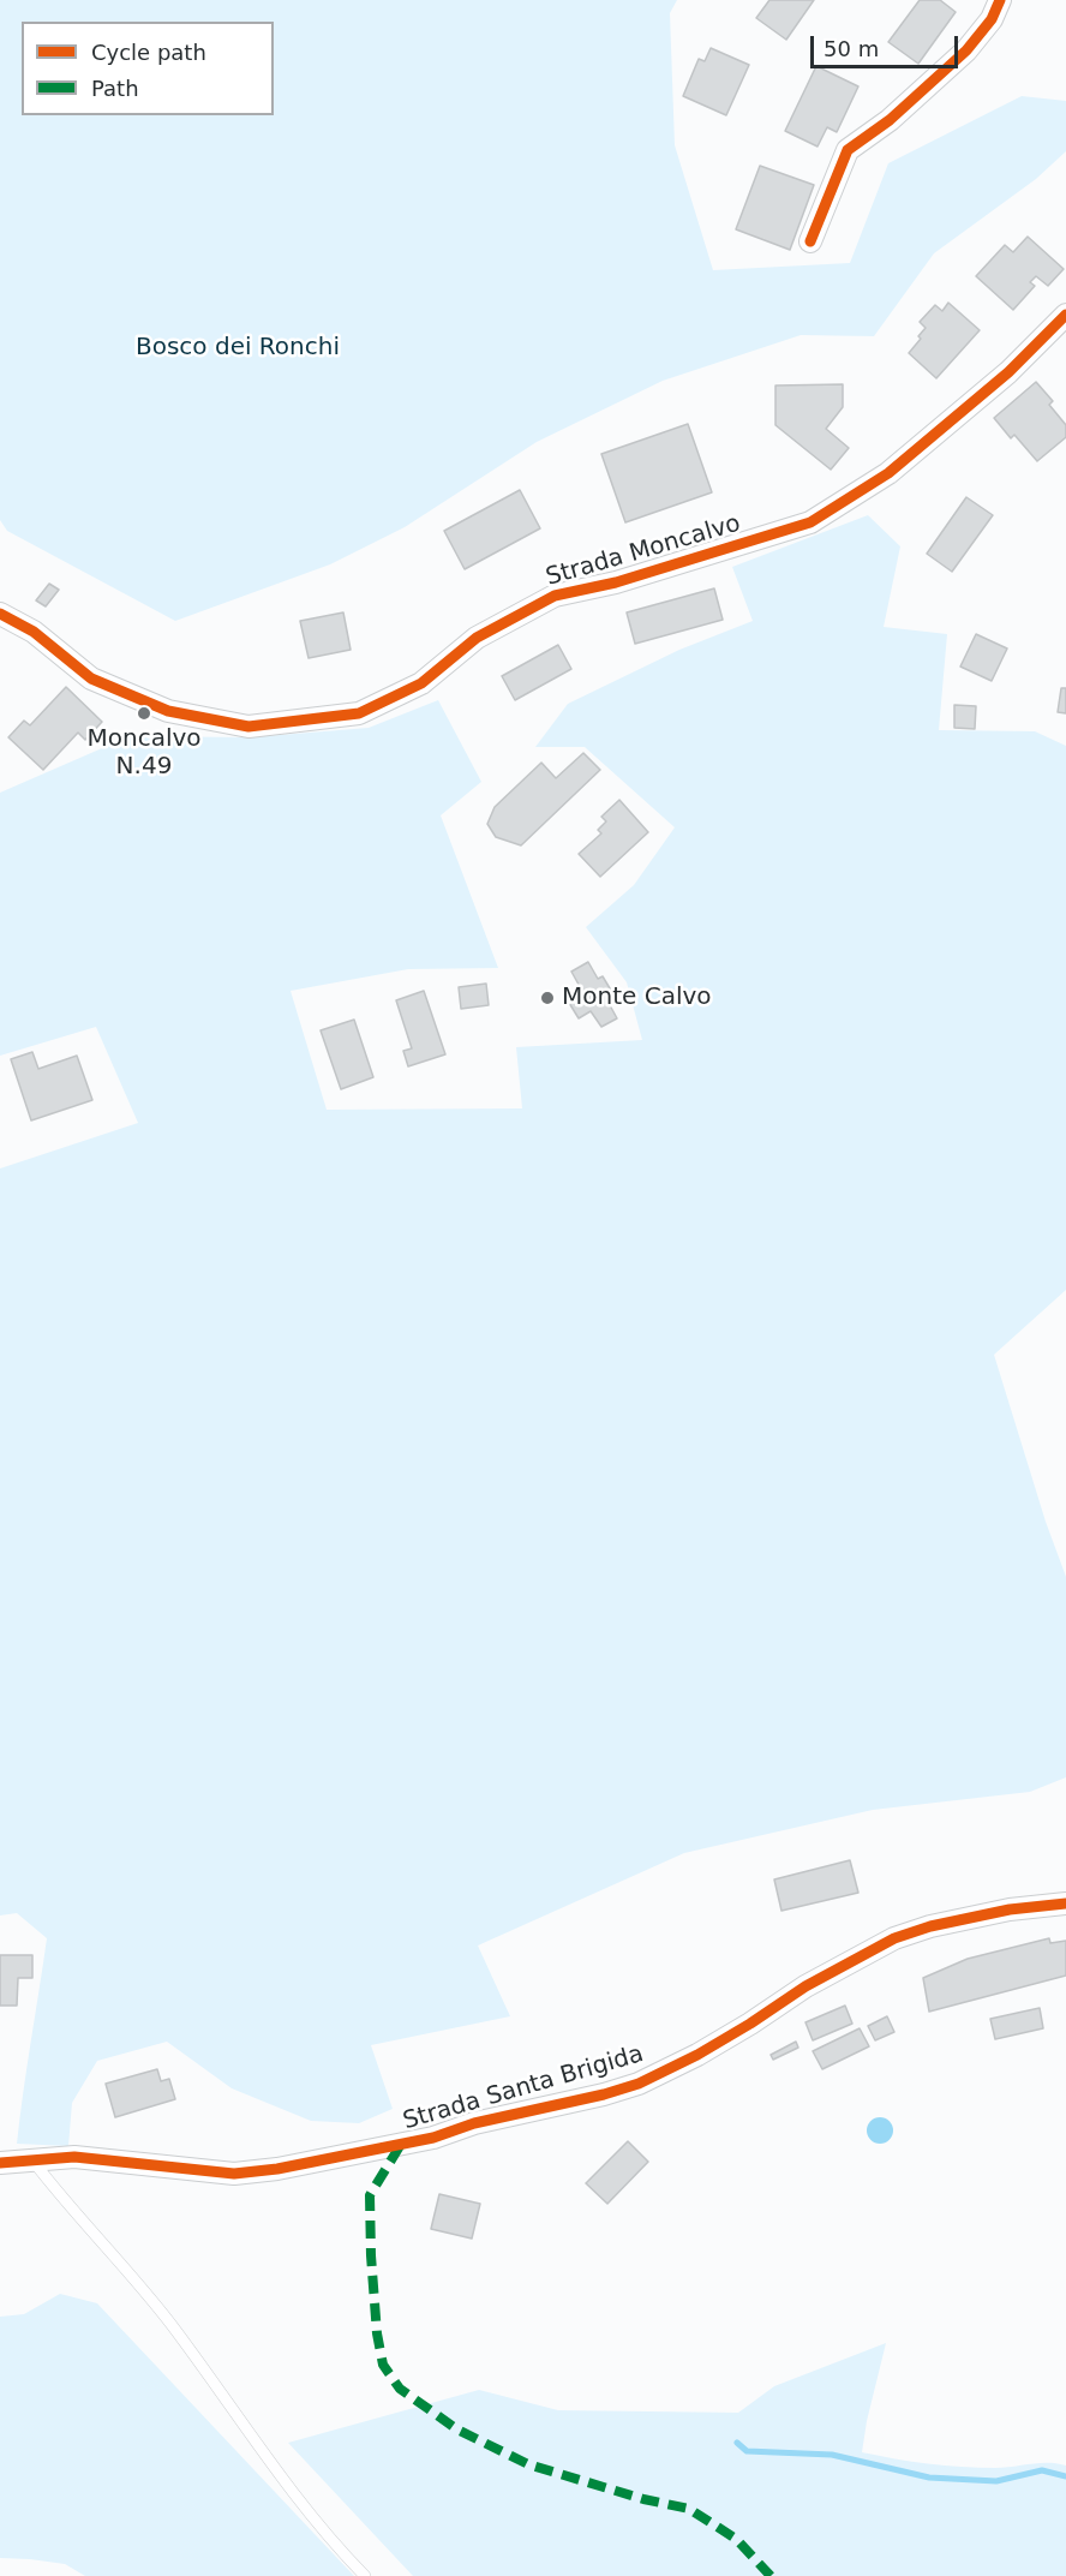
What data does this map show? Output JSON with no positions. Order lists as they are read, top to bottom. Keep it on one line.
{"streets":{"street":["Strada Moncalvo","Strada Santa Brigida"]},"parks":["Bosco dei Ronchi"],"places":["Moncalvo N.49","Monte Calvo"],"legend":["Cycle path","Path"],"scale_bar":"50 m"}
